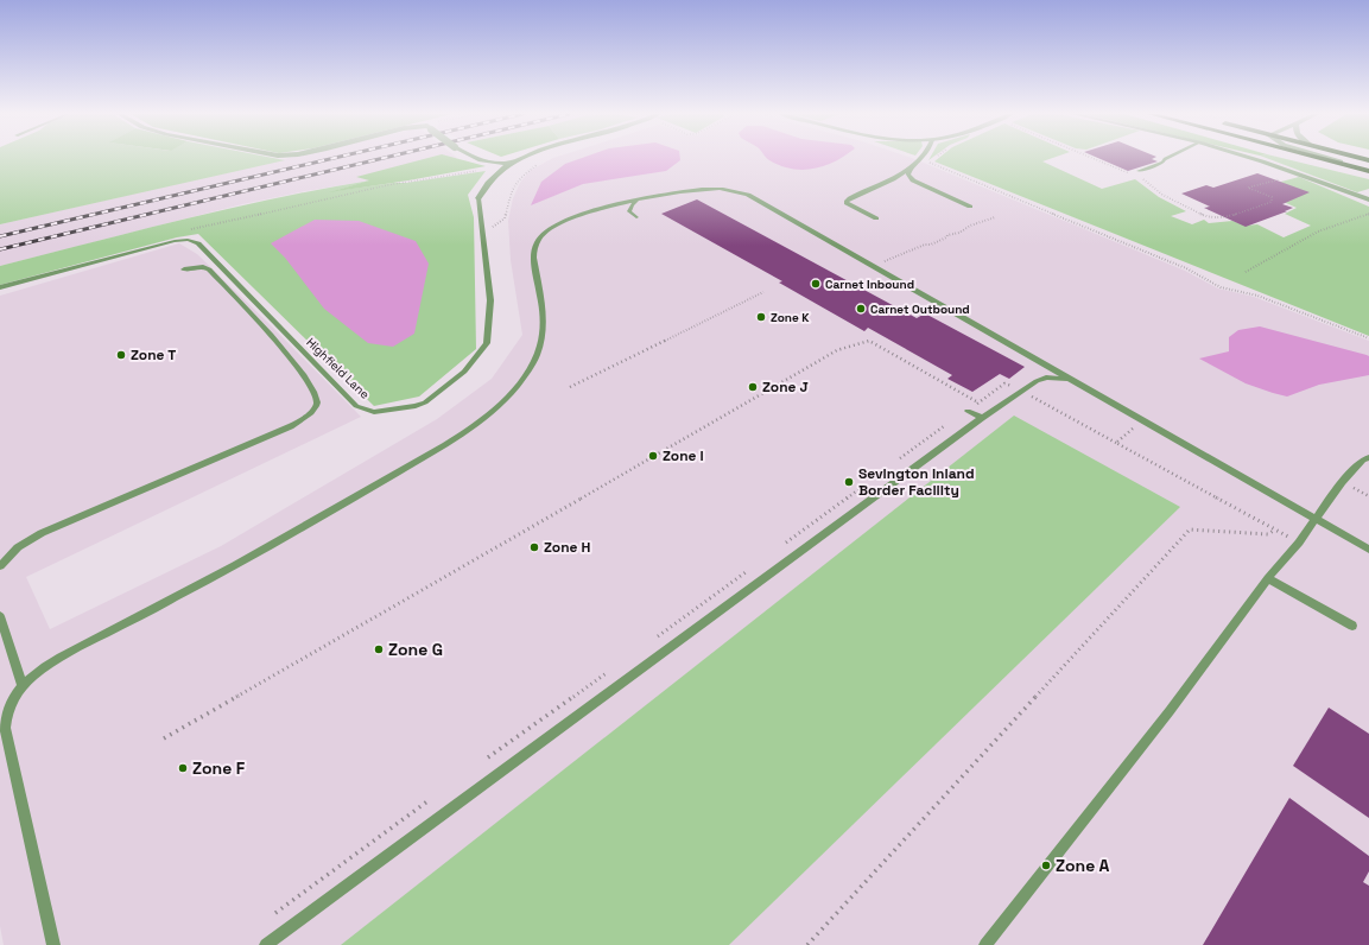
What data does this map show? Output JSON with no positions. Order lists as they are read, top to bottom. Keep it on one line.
{"streets":{"street":["Highfield Lane"]},"places":["Carnet Inbound","Carnet Outbound","Zone K","Zone T","Zone J","Zone I","Sevington Inland Border Facility","Zone H","Zone G","Zone F","Zone A"]}
